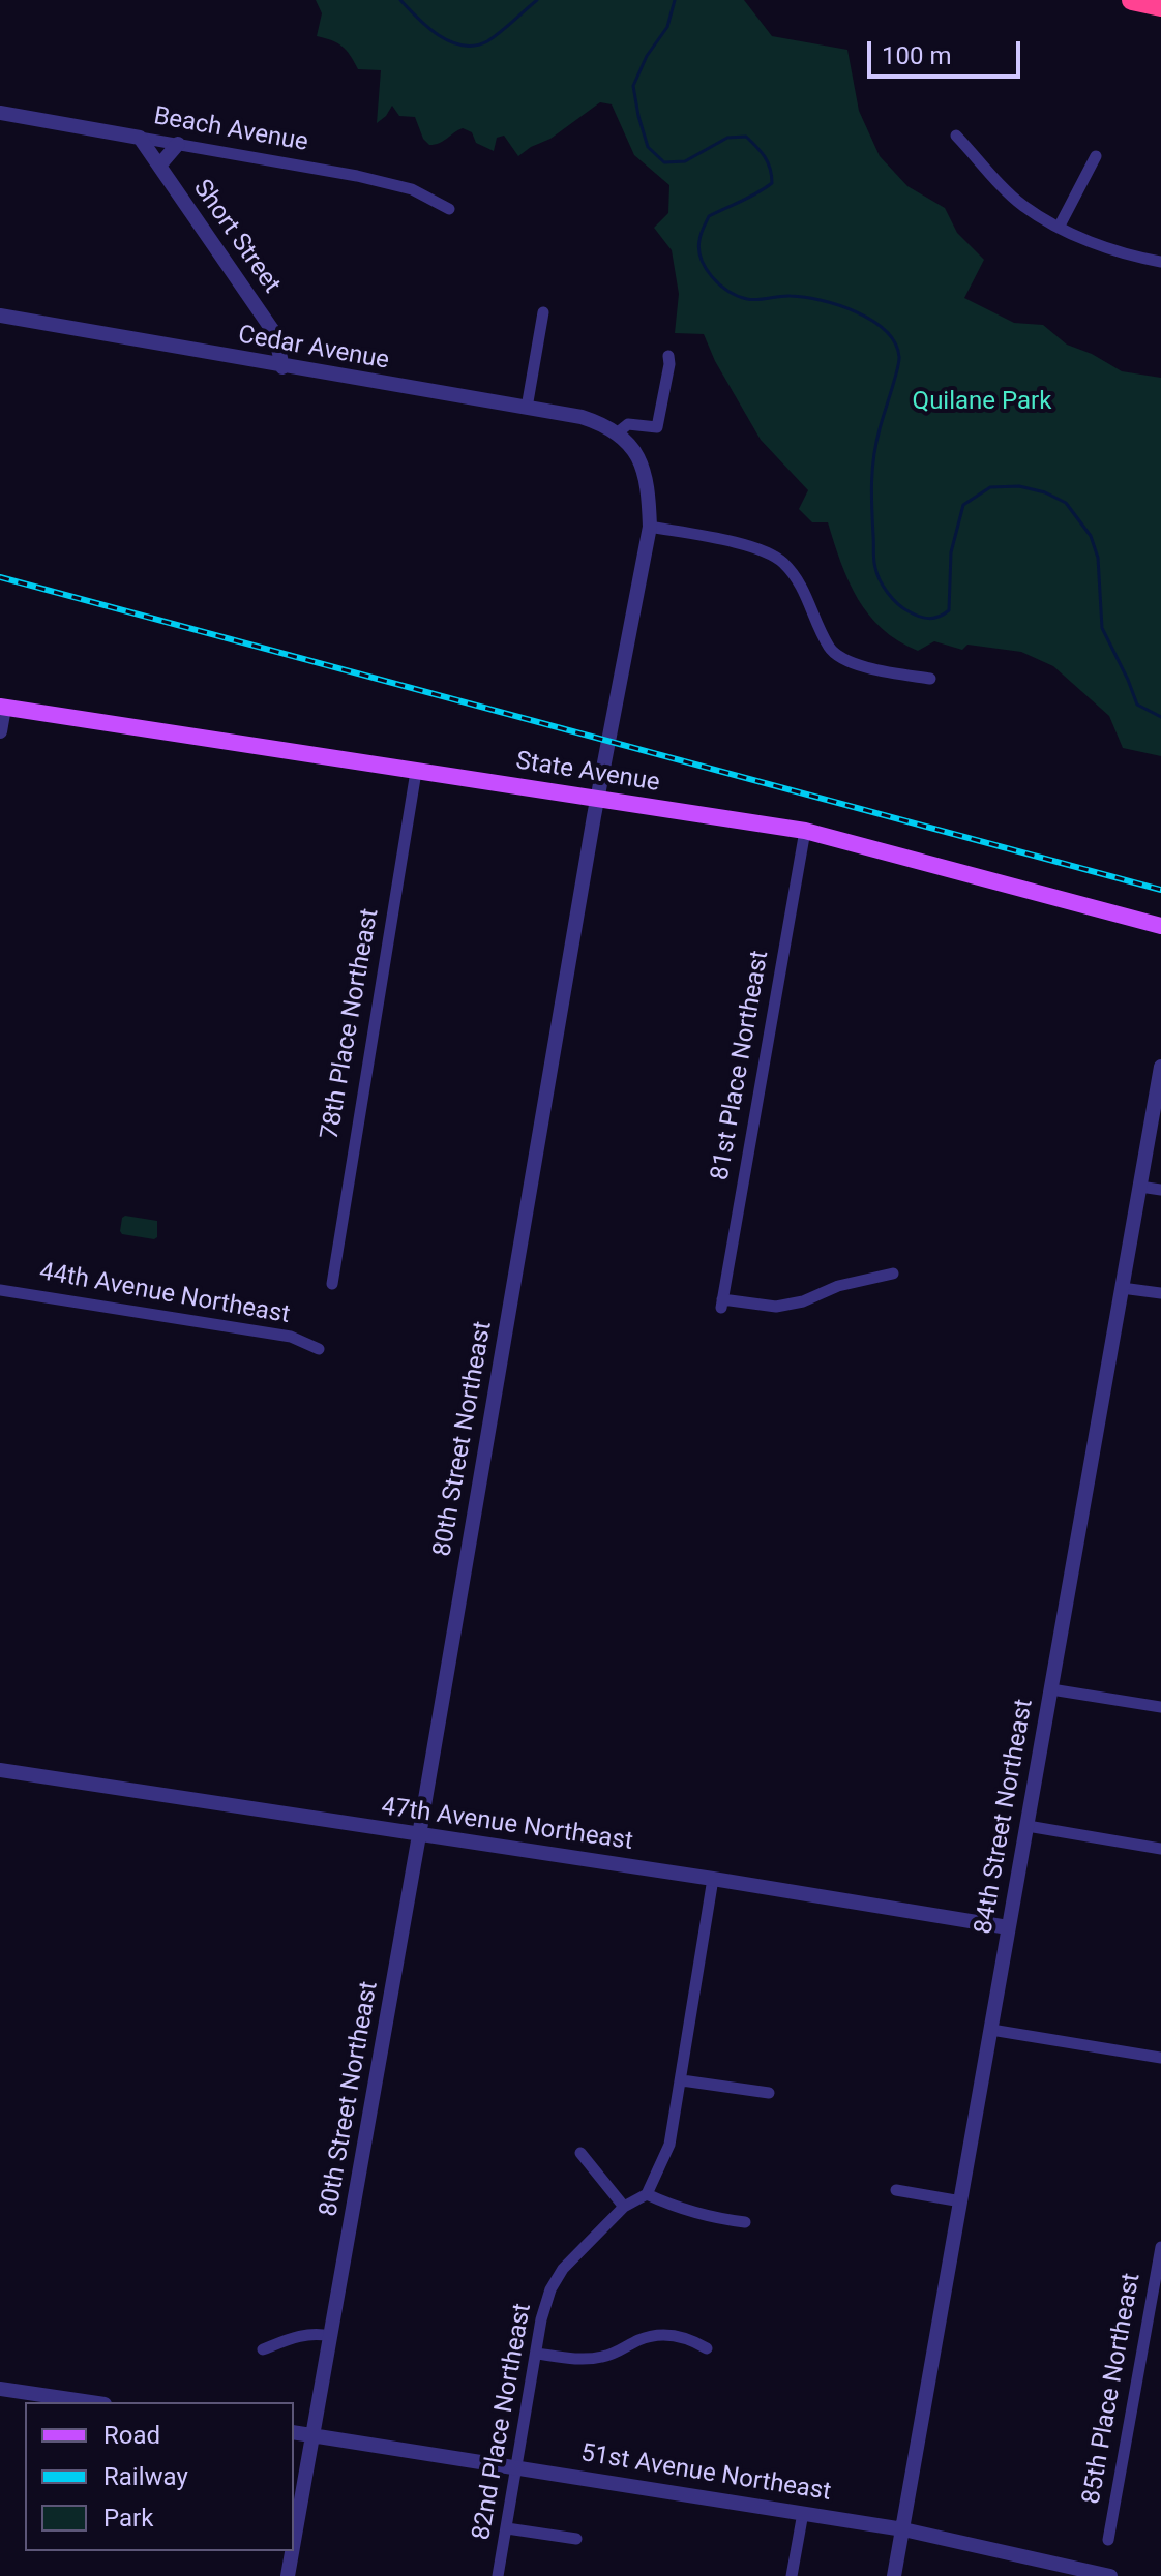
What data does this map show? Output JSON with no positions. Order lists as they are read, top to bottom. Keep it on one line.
{"streets":{"main road":["State Avenue"],"street":["Beach Avenue","Short Street","Cedar Avenue","78th Place Northeast","81st Place Northeast","44th Avenue Northeast","80th Street Northeast","84th Street Northeast","47th Avenue Northeast","85th Place Northeast","82nd Place Northeast","51st Avenue Northeast"]},"crossings":[["Beach Avenue","Short Street"],["Short Street","Cedar Avenue"],["Cedar Avenue","80th Street Northeast"],["State Avenue","78th Place Northeast"],["State Avenue","81st Place Northeast"],["State Avenue","80th Street Northeast"],["80th Street Northeast","47th Avenue Northeast"],["80th Street Northeast","51st Avenue Northeast"],["84th Street Northeast","47th Avenue Northeast"],["84th Street Northeast","51st Avenue Northeast"],["82nd Place Northeast","51st Avenue Northeast"]],"parks":["Quilane Park"],"legend":["Road","Railway","Park"],"scale_bar":"100 m"}
